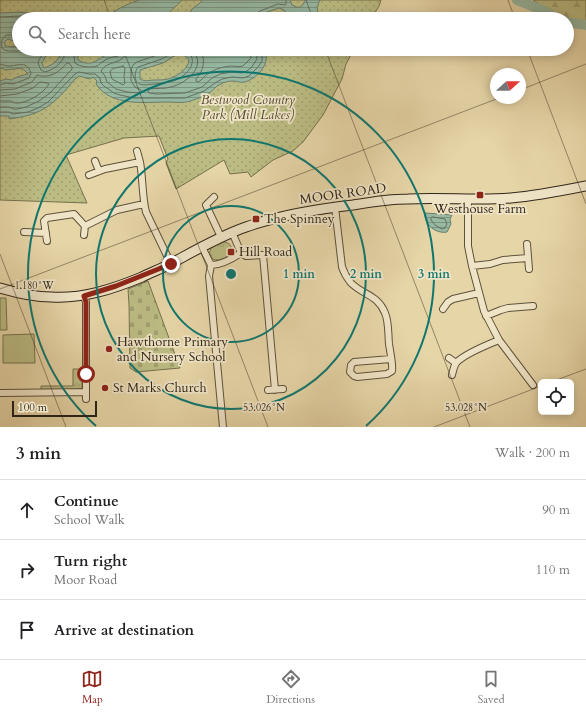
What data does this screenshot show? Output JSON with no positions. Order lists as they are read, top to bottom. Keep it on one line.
{"streets":{"main road":["MOOR ROAD"]},"parks":["Bestwood Country Park (Mill Lakes)"],"places":{"transit":["Westhouse Farm","The Spinney","Hill Road"],"other":["Hawthorne Primary and Nursery School","St Marks Church"]},"scale_bar":"100 m","north":"right","page":{"search":"Search here","scale":"100 m","heading":["3 min","Walk · 200 m"],"list":[["Continue","School Walk","90 m"],["Turn right","Moor Road","110 m"],"Arrive at destination"],"nav":["Map","Directions","Saved"]},"coordinates":["1.180°W","53.026°N","53.028°N"],"rings":["1 min","2 min","3 min"]}
